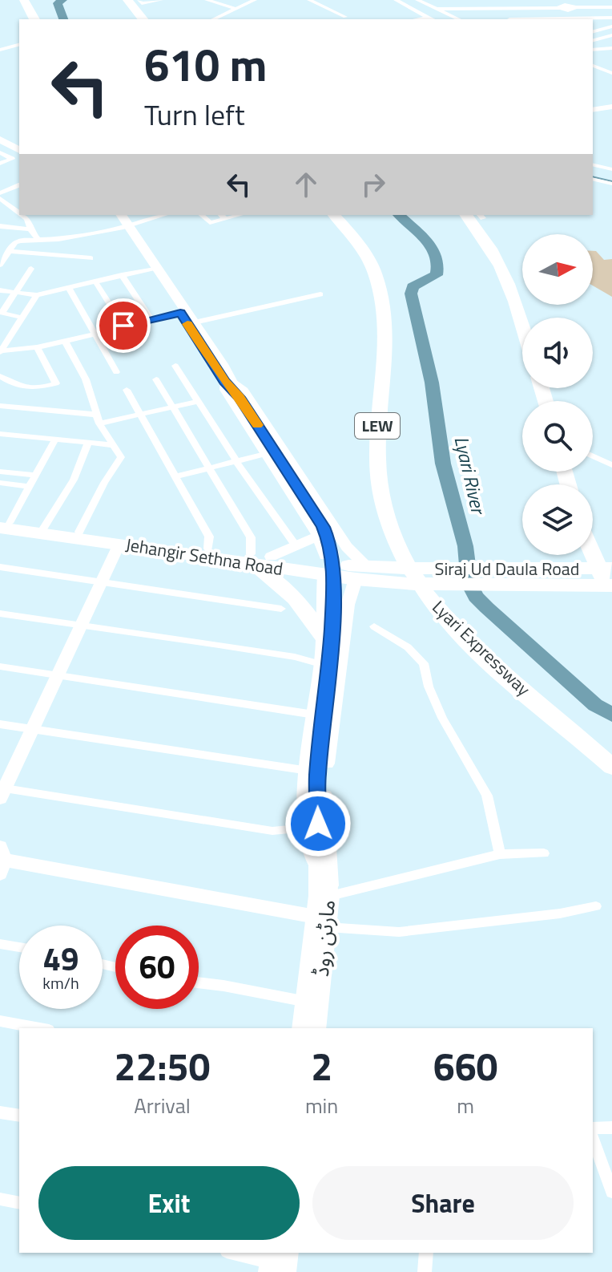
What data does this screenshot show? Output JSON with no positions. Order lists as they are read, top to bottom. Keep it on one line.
{"streets":{"highway":["LEW","Jehangir Sethna Road","Siraj Ud Daula Road","Lyari Expressway"],"main road":["مارٹن روڈ"]},"crossings":[["Jehangir Sethna Road","Siraj Ud Daula Road"]],"water":["Lyari River"],"north":"right","page":{"turn":["610 m","Turn left"],"speed":"49 km/h","limit":"60","eta":["22:50","Arrival","2","min","660","m"],"buttons":["Exit","Share"]}}
